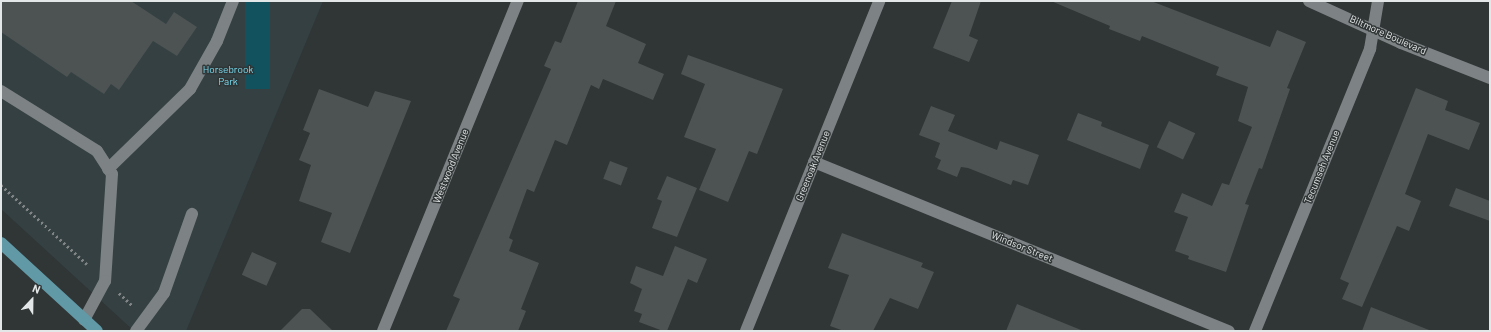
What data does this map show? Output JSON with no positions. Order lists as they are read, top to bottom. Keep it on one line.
{"streets":{"street":["Biltmore Boulevard","Westwood Avenue","Greenoak Avenue","Tecumseh Avenue","Windsor Street"]},"crossings":[["Biltmore Boulevard","Tecumseh Avenue"],["Greenoak Avenue","Windsor Street"]],"parks":["Horsebrook Park"],"north":"top"}
